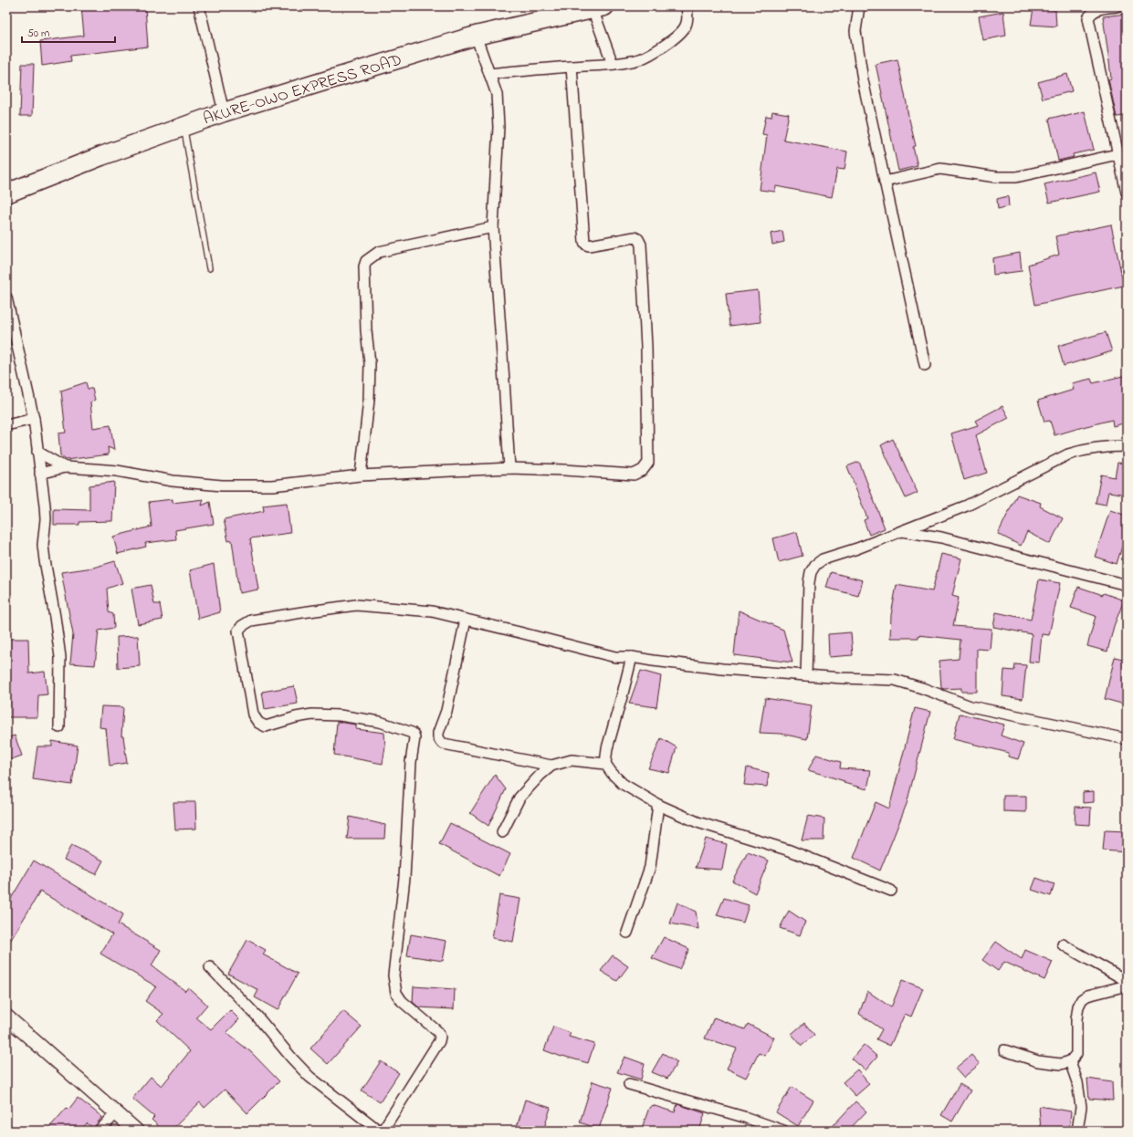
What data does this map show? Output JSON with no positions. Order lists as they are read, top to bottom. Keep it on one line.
{"streets":{"highway":["AKURE-OWO EXPRESS ROAD"]},"scale_bar":"50 m"}
